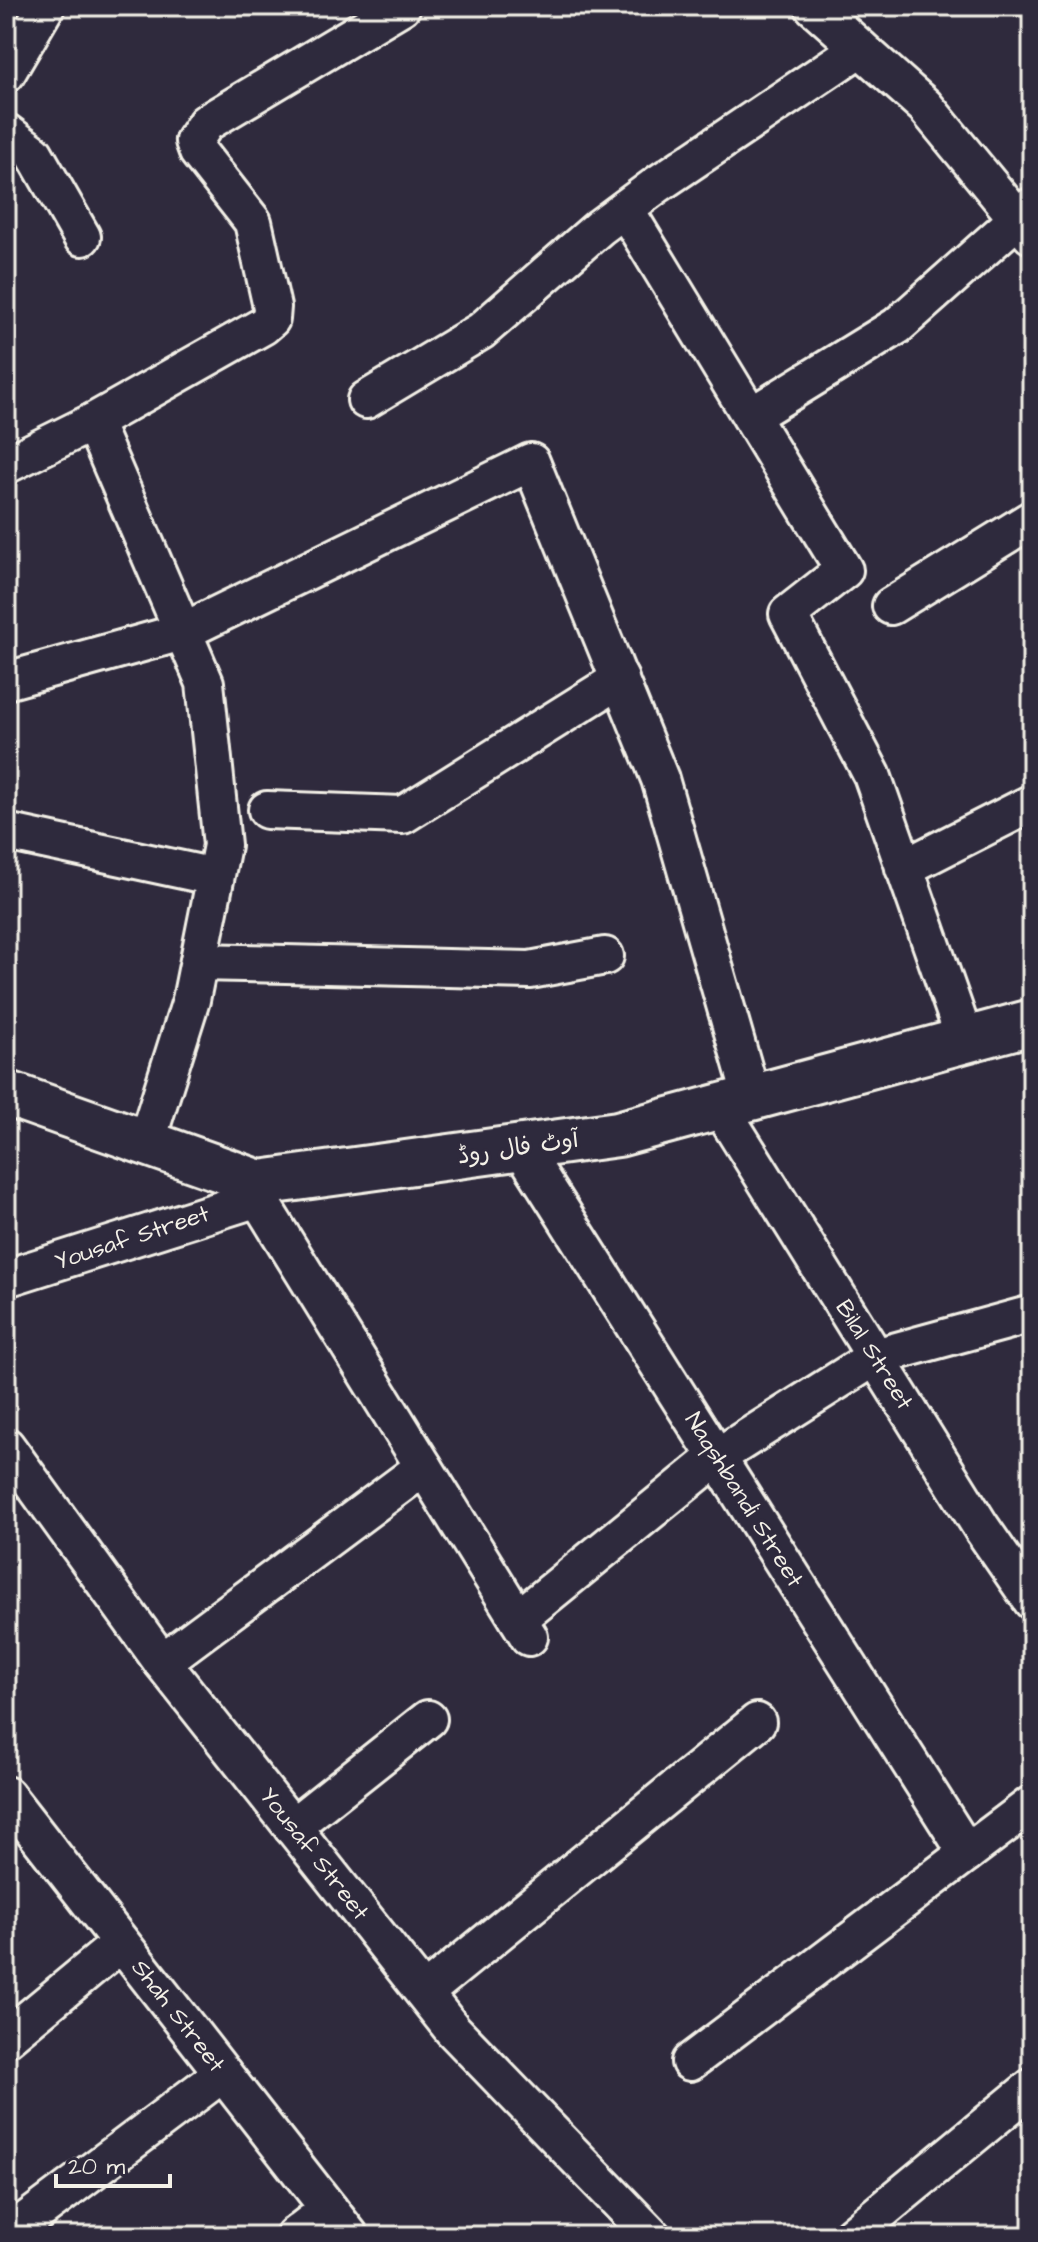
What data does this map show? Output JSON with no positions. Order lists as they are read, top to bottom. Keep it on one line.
{"streets":{"main road":["آوٹ فال روڈ"],"street":["Yousaf Street","Bilal Street","Naqshbandi Street","Shah Street"]},"crossings":[["آوٹ فال روڈ","Yousaf Street"],["آوٹ فال روڈ","Bilal Street"],["آوٹ فال روڈ","Naqshbandi Street"]],"scale_bar":"20 m"}
